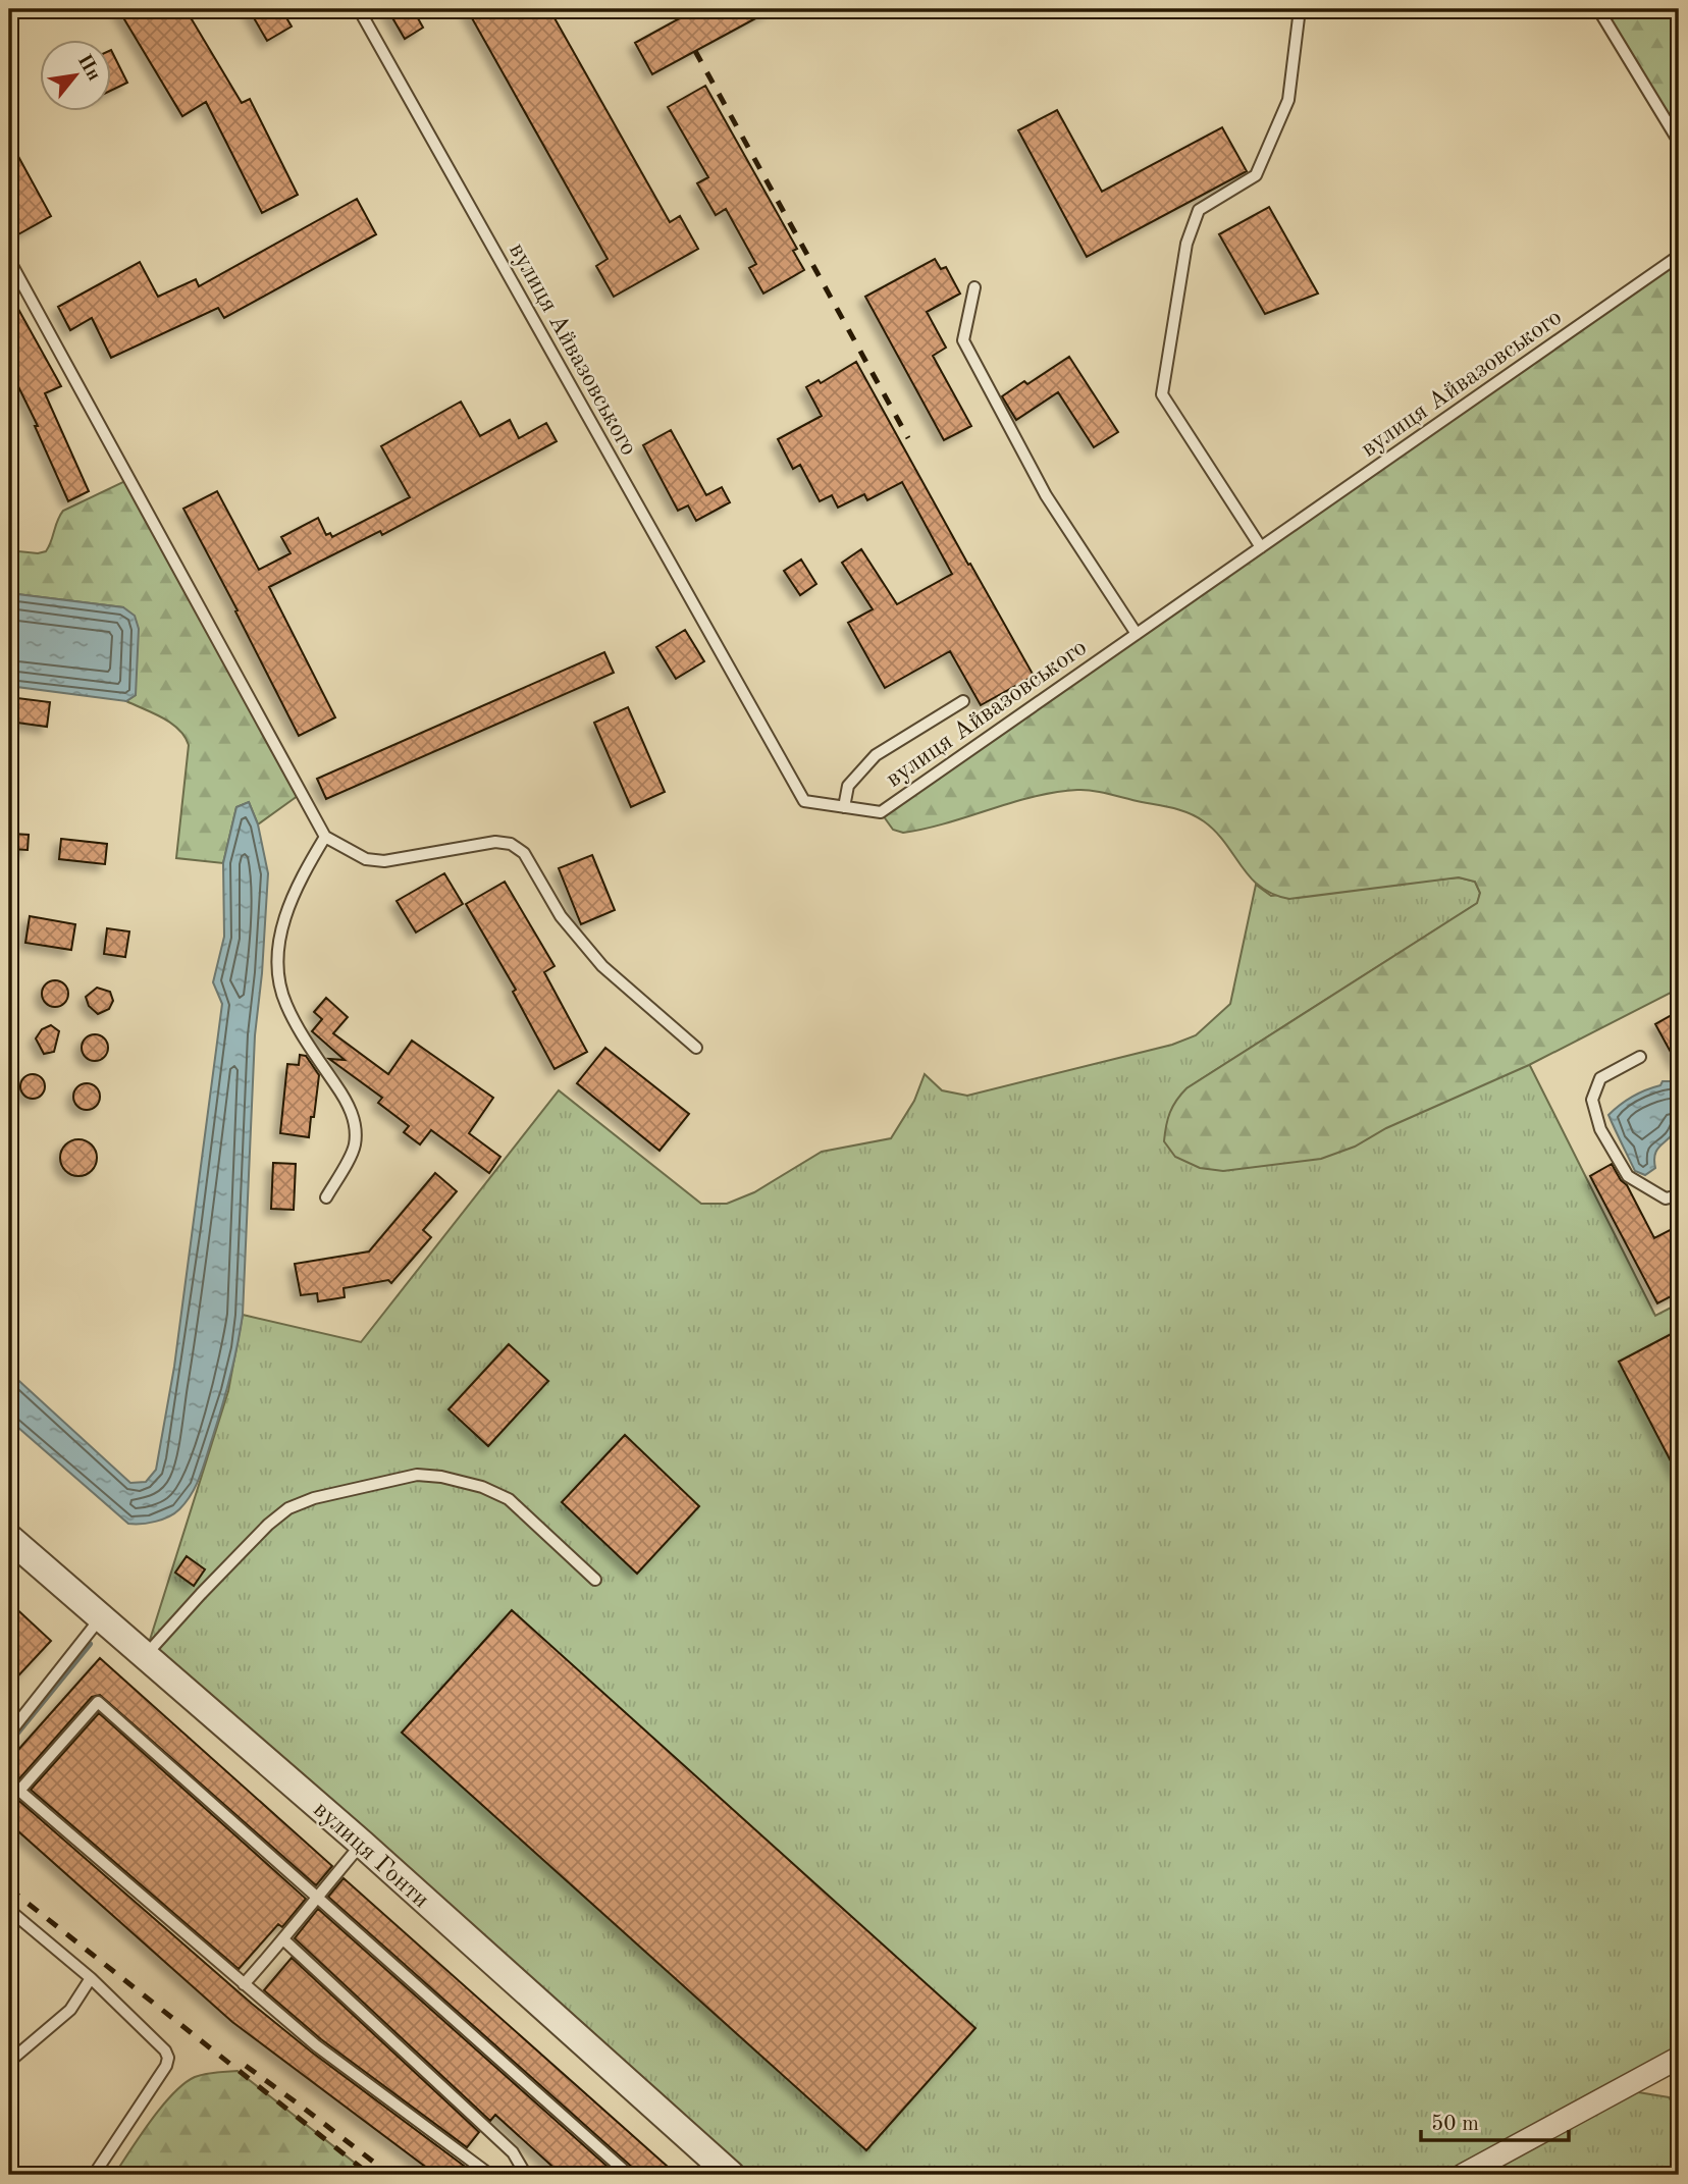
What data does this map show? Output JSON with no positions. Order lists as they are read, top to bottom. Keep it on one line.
{"streets":{"street":["вулиця Гонти"],"lane":["вулиця Айвазовського"]},"scale_bar":"50 m","north":"top right"}
